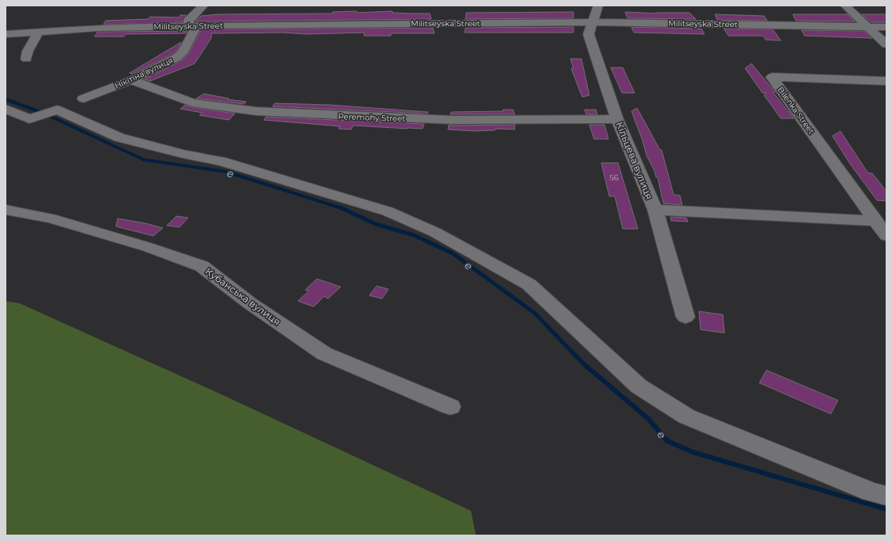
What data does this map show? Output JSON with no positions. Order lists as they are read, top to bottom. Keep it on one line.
{"streets":{"street":["Militseyska Street","Нікітіна вулиця","Bilenka Street","Peremohy Street","Кільцева вулиця","Кубанська вулиця"]},"crossings":[["Militseyska Street","Нікітіна вулиця"],["Militseyska Street","Кільцева вулиця"],["Нікітіна вулиця","Peremohy Street"],["Peremohy Street","Кільцева вулиця"]],"water":["e"],"house_numbers":["56"]}
